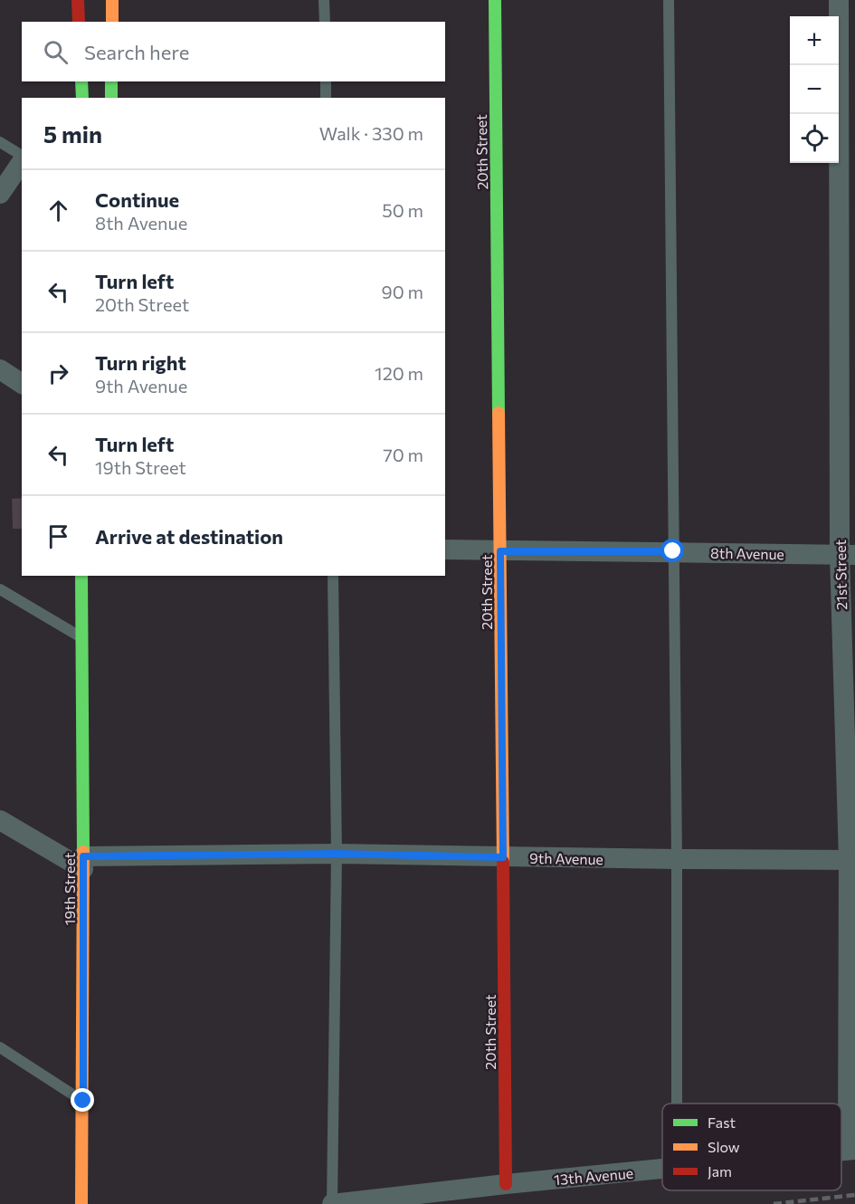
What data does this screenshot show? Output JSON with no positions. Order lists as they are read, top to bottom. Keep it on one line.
{"streets":{"street":["20th Street","8th Avenue","21st Street","9th Avenue","19th Street","13th Avenue"]},"crossings":[["20th Street","8th Avenue"],["20th Street","9th Avenue"],["20th Street","13th Avenue"],["8th Avenue","21st Street"],["21st Street","9th Avenue"],["9th Avenue","19th Street"]],"legend":["Fast","Slow","Jam"],"page":{"map_buttons":["+","−"],"search":"Search here","heading":["5 min","Walk · 330 m"],"list":[["Continue","8th Avenue","50 m"],["Turn left","20th Street","90 m"],["Turn right","9th Avenue","120 m"],["Turn left","19th Street","70 m"],"Arrive at destination"]}}
